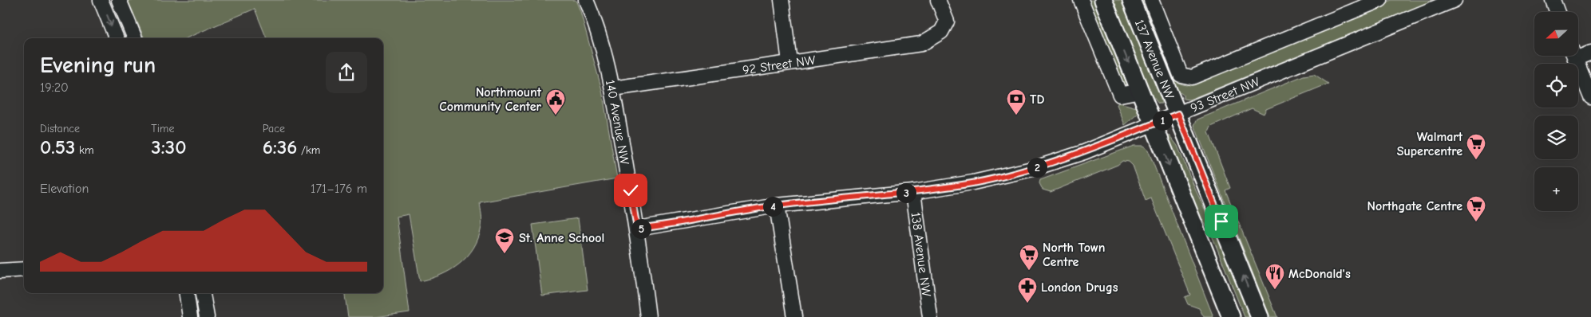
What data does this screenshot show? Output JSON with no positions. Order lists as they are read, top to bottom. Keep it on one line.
{"streets":{"main road":["137 Avenue NW"],"street":["92 Street NW","93 Street NW","140 Avenue NW","138 Avenue NW"]},"crossings":[["137 Avenue NW","93 Street NW"],["92 Street NW","140 Avenue NW"],["93 Street NW","140 Avenue NW"],["93 Street NW","138 Avenue NW"]],"places":{"public building":["Northmount Community Center"],"bank":["TD"],"supermarket":["Walmart Supercentre","Northgate Centre","North Town Centre"],"school or university":["St. Anne School"],"restaurant":["McDonald's"],"pharmacy":["London Drugs"]},"north":"left","page":{"map_buttons":"+","heading":["Evening run","19:20"],"stats":[["Distance","0.53 km"],["Time","3:30"],["Pace","6:36 /km"]],"pins":["1","2","3","4","5"],"chart":["Elevation","171–176 m"]}}
